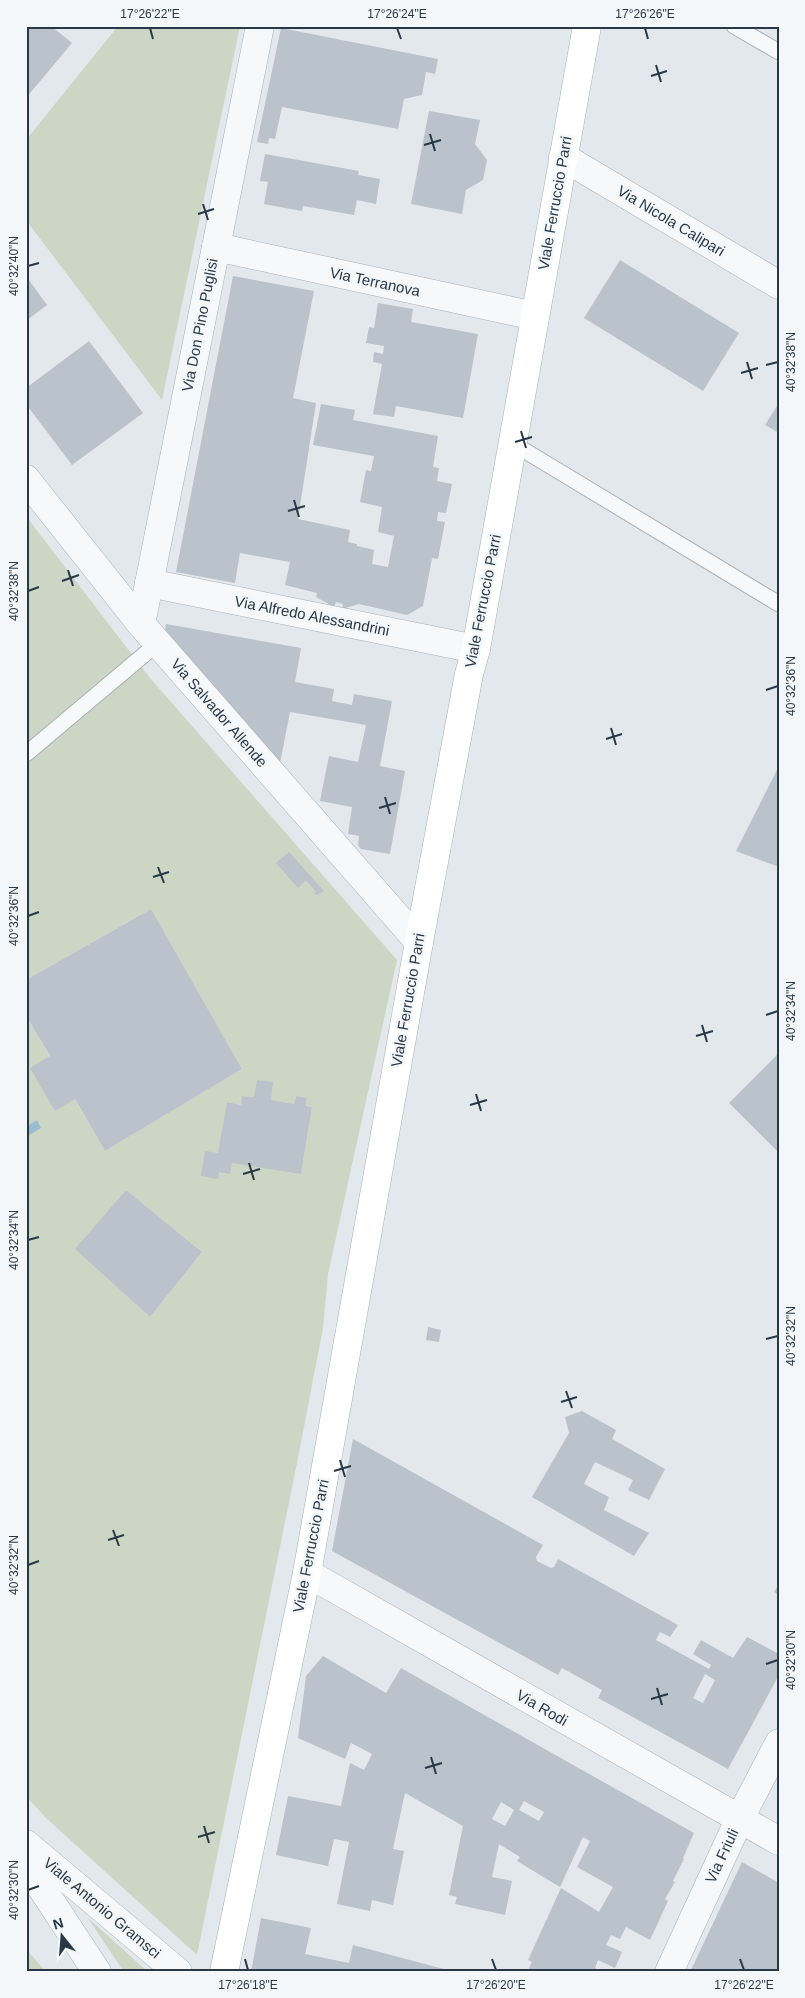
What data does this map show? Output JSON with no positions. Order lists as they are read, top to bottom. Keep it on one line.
{"streets":{"street":["Viale Ferruccio Parri","Via Nicola Calipari","Via Terranova","Via Don Pino Puglisi","Via Alfredo Alessandrini","Via Salvador Allende","Via Rodi","Via Friuli","Viale Antonio Gramsci"]},"crossings":[["Viale Ferruccio Parri","Via Nicola Calipari"],["Viale Ferruccio Parri","Via Terranova"],["Viale Ferruccio Parri","Via Alfredo Alessandrini"],["Viale Ferruccio Parri","Via Salvador Allende"],["Viale Ferruccio Parri","Via Rodi"],["Via Terranova","Via Don Pino Puglisi"],["Via Don Pino Puglisi","Via Alfredo Alessandrini"],["Via Don Pino Puglisi","Via Salvador Allende"],["Via Rodi","Via Friuli"]],"north":"top","coordinates":["17°26'22\"E","17°26'24\"E","17°26'26\"E","40°32'40\"N","40°32'38\"N","40°32'36\"N","40°32'34\"N","40°32'32\"N","40°32'30\"N","17°26'18\"E","17°26'20\"E"]}
